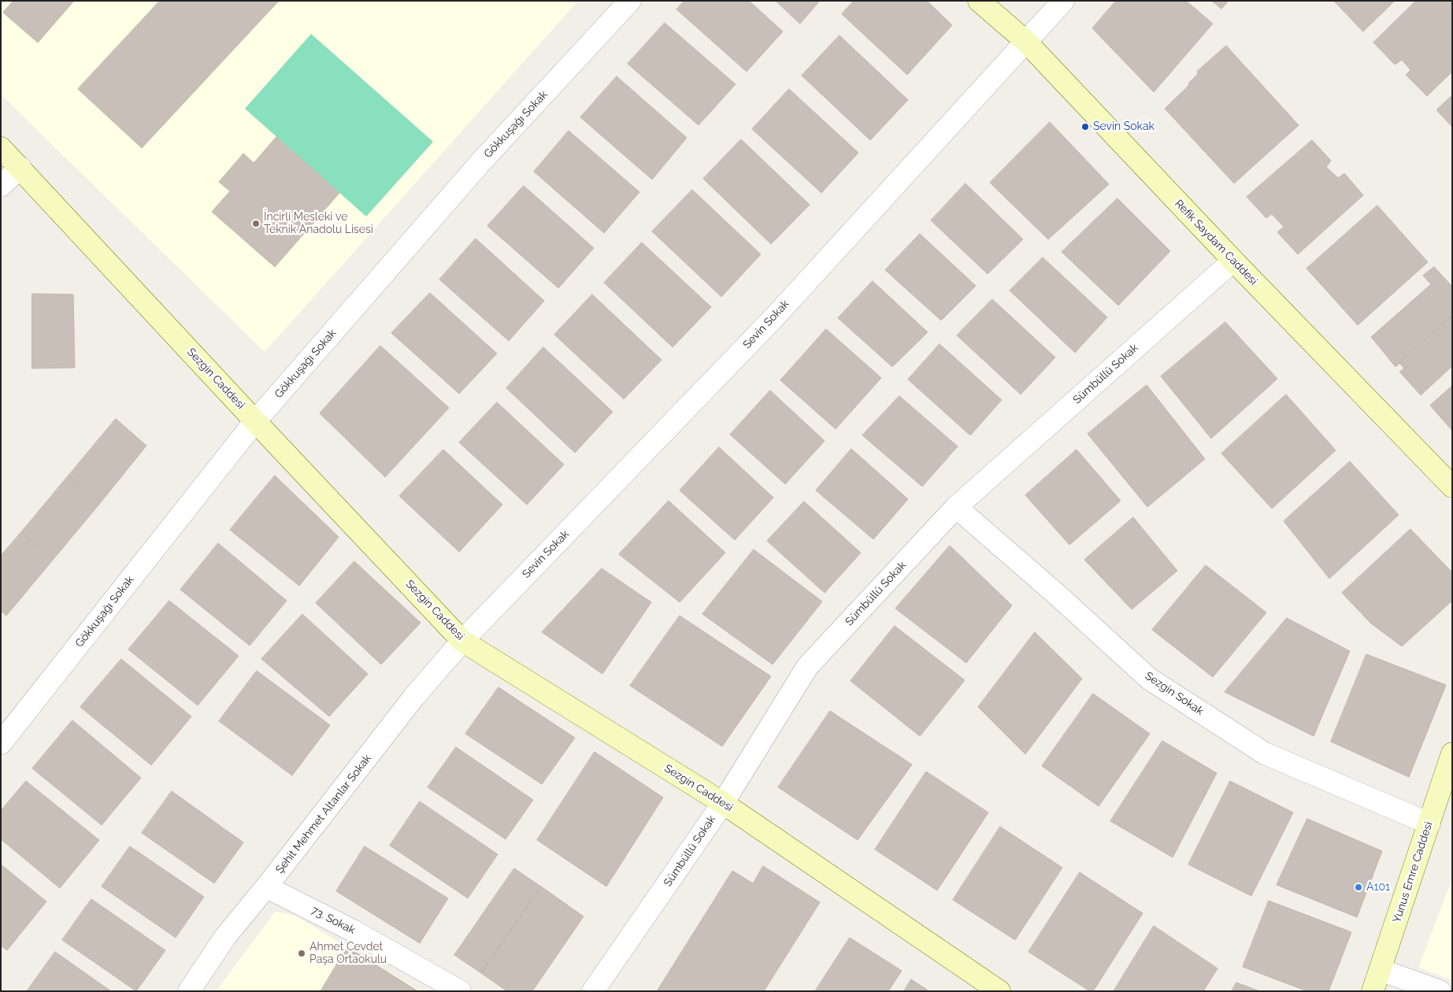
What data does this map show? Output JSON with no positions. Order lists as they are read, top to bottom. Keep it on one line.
{"streets":{"street":["Gökkuşağı Sokak","Refik Saydam Caddesi","Sevin Sokak","Sümbüllü Sokak","Sezgin Caddesi","Sezgin Sokak","Şehit Mehmet Altanlar Sokak","Yunus Emre Caddesi","73. Sokak"]},"crossings":[["Gökkuşağı Sokak","Sezgin Caddesi"],["Refik Saydam Caddesi","Sevin Sokak"],["Refik Saydam Caddesi","Sümbüllü Sokak"],["Sevin Sokak","Sezgin Caddesi"],["Sevin Sokak","Şehit Mehmet Altanlar Sokak"],["Sümbüllü Sokak","Sezgin Caddesi"],["Sümbüllü Sokak","Sezgin Sokak"],["Sezgin Caddesi","Şehit Mehmet Altanlar Sokak"],["Sezgin Sokak","Yunus Emre Caddesi"],["Şehit Mehmet Altanlar Sokak","73. Sokak"]],"places":["Sevin Sokak","İncirli Mesleki ve Teknik Anadolu Lisesi","A101","Ahmet Cevdet Paşa Ortaokulu"]}
